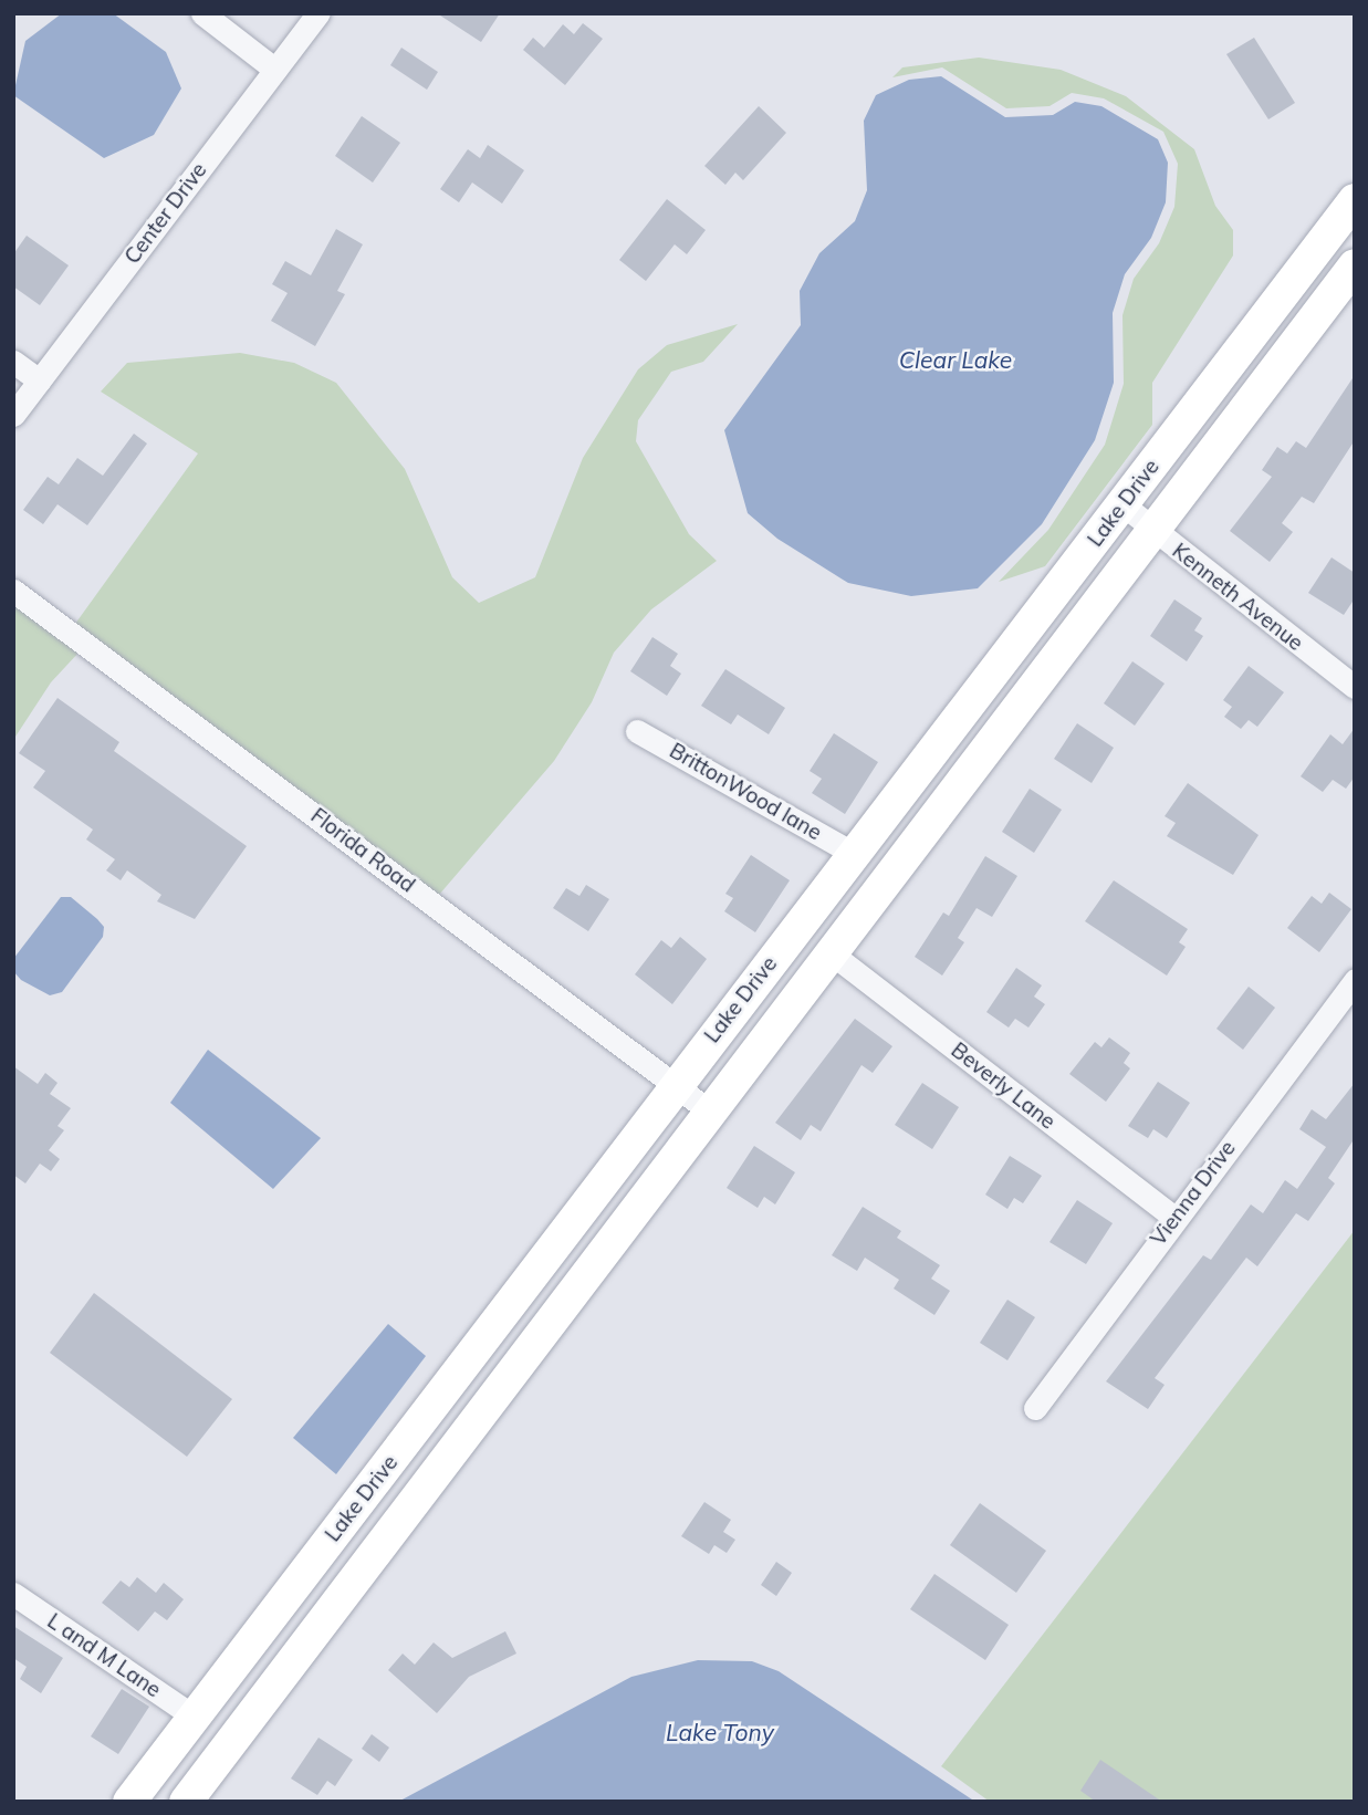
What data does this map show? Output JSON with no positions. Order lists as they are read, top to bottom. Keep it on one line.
{"streets":{"main road":["Lake Drive"],"street":["Center Drive","Kenneth Avenue","BrittonWood lane","Florida Road","Beverly Lane","Vienna Drive","L and M Lane"]},"crossings":[["Lake Drive","Kenneth Avenue"],["Lake Drive","BrittonWood lane"],["Lake Drive","Florida Road"],["Lake Drive","Beverly Lane"],["Lake Drive","L and M Lane"],["Beverly Lane","Vienna Drive"]],"water":["Clear Lake","Lake Tony"]}
